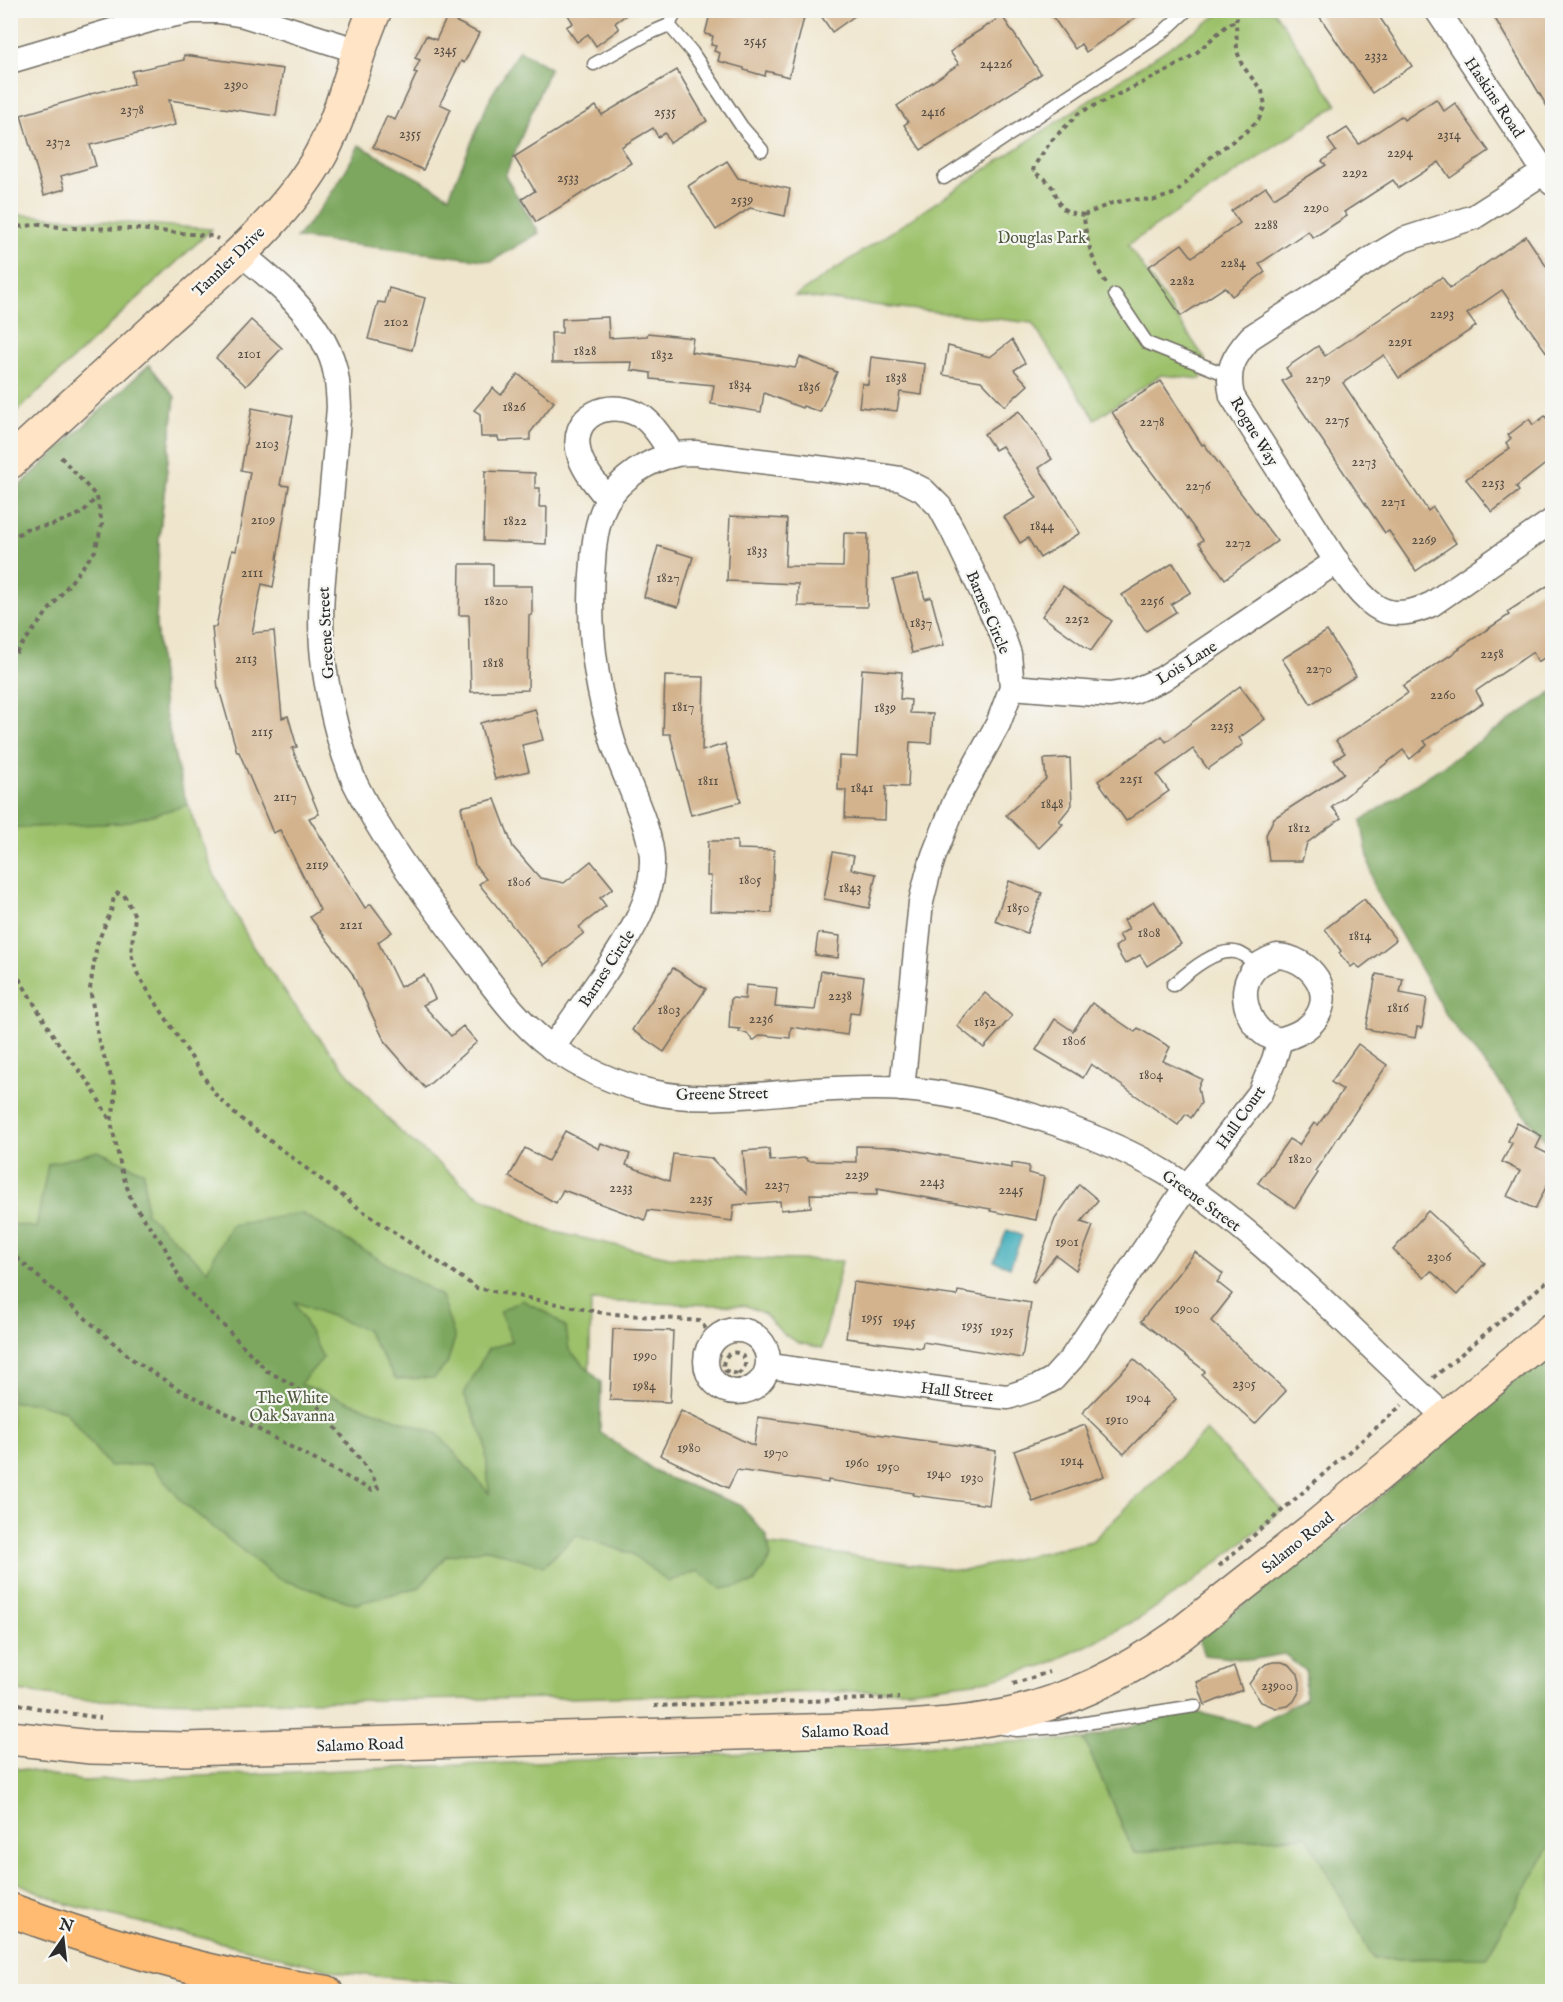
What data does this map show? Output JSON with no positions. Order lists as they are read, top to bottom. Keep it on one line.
{"streets":{"main road":["Tannler Drive","Salamo Road"],"street":["Haskins Road","Rogue Way","Barnes Circle","Greene Street","Lois Lane","Hall Court","Hall Street"]},"crossings":[["Haskins Road","Rogue Way"],["Tannler Drive","Greene Street"],["Rogue Way","Lois Lane"],["Barnes Circle","Greene Street"],["Barnes Circle","Lois Lane"],["Greene Street","Hall Court"],["Greene Street","Hall Street"],["Greene Street","Salamo Road"],["Hall Court","Hall Street"]],"parks":["Douglas Park","The White Oak Savanna"],"house_numbers":["2545","2345","2332","24226","2390","2378","2535","2416","2355","2314","2372","2294","2292","2533","2539","2290","2288","2284","2282","2293","2102","2291","1828","2101","1832","1838","2279","1834","1836","1826","2275","2278","2103","2273","2253","2276","2271","2109","1822","1844","2269","2272","1833","2111","1827","1820","2256","2252","1837","2258","2113","1818","2270","2260","1817","1839","2253","2115","2251","1811","1841","2117","1848","1812","2119","1805","1806","1843","1850","2121","1808","1814","2238","1816","1803","2236","1852","1806","1804","1820","2239","2243","2237","2233","2245","2235","1901","2306","1900","1955","1945","1935","1925","1990","2305","1984","1904","1910","1980","1970","1914","1960","1950","1940","1930","23900"],"north":"top"}
